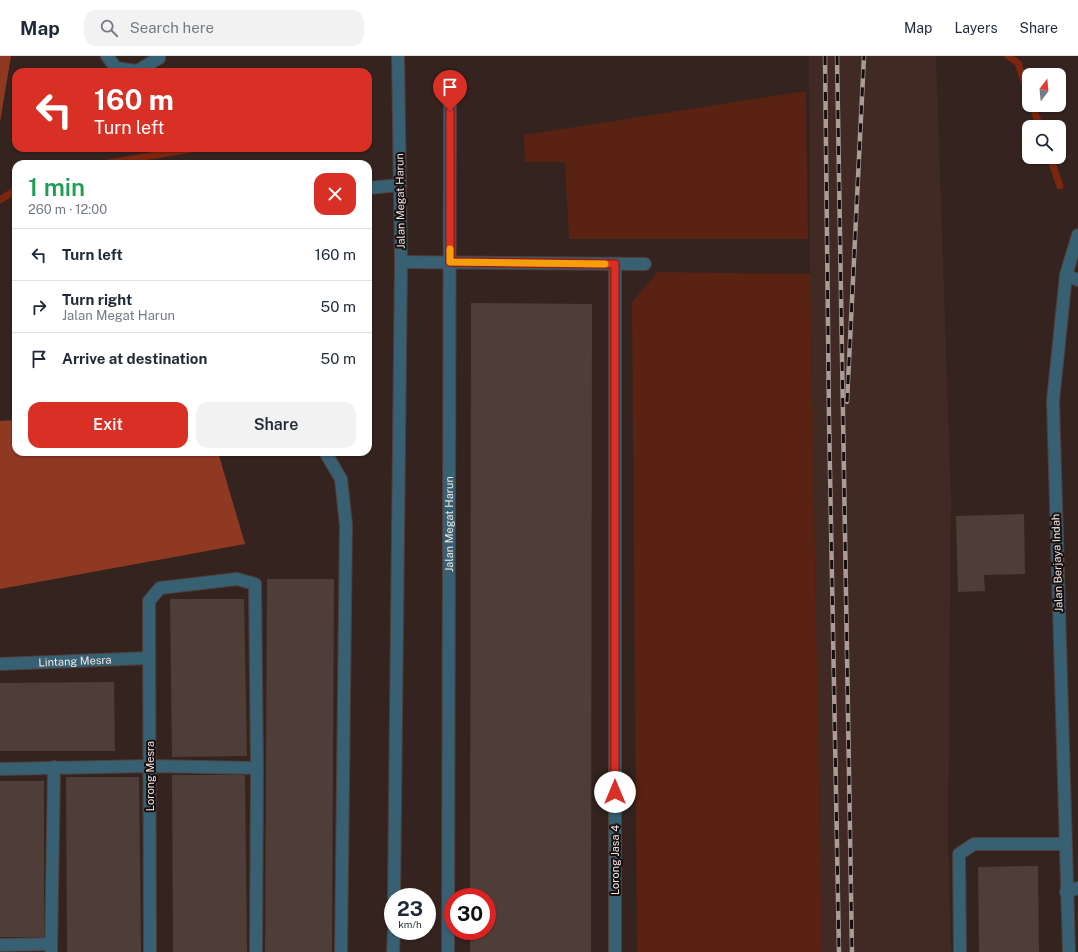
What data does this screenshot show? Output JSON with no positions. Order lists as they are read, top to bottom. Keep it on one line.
{"streets":{"street":["Jalan Megat Harun","Jalan Berjaya Indah","Lintang Mesra","Lorong Mesra","Lorong Jasa 4"]},"crossings":[["Lintang Mesra","Lorong Mesra"]],"north":"top","page":{"header":"Map","search":"Search here","nav":["Map","Layers","Share"],"turn":["160 m","Turn left"],"heading":["1 min","260 m · 12:00"],"list":[{"name":"Turn left","value":"160 m"},{"name":"Turn right","note":"Jalan Megat Harun","value":"50 m"},{"name":"Arrive at destination","value":"50 m"}],"buttons":["Exit","Share"],"speed":"23 km/h","limit":"30"}}
